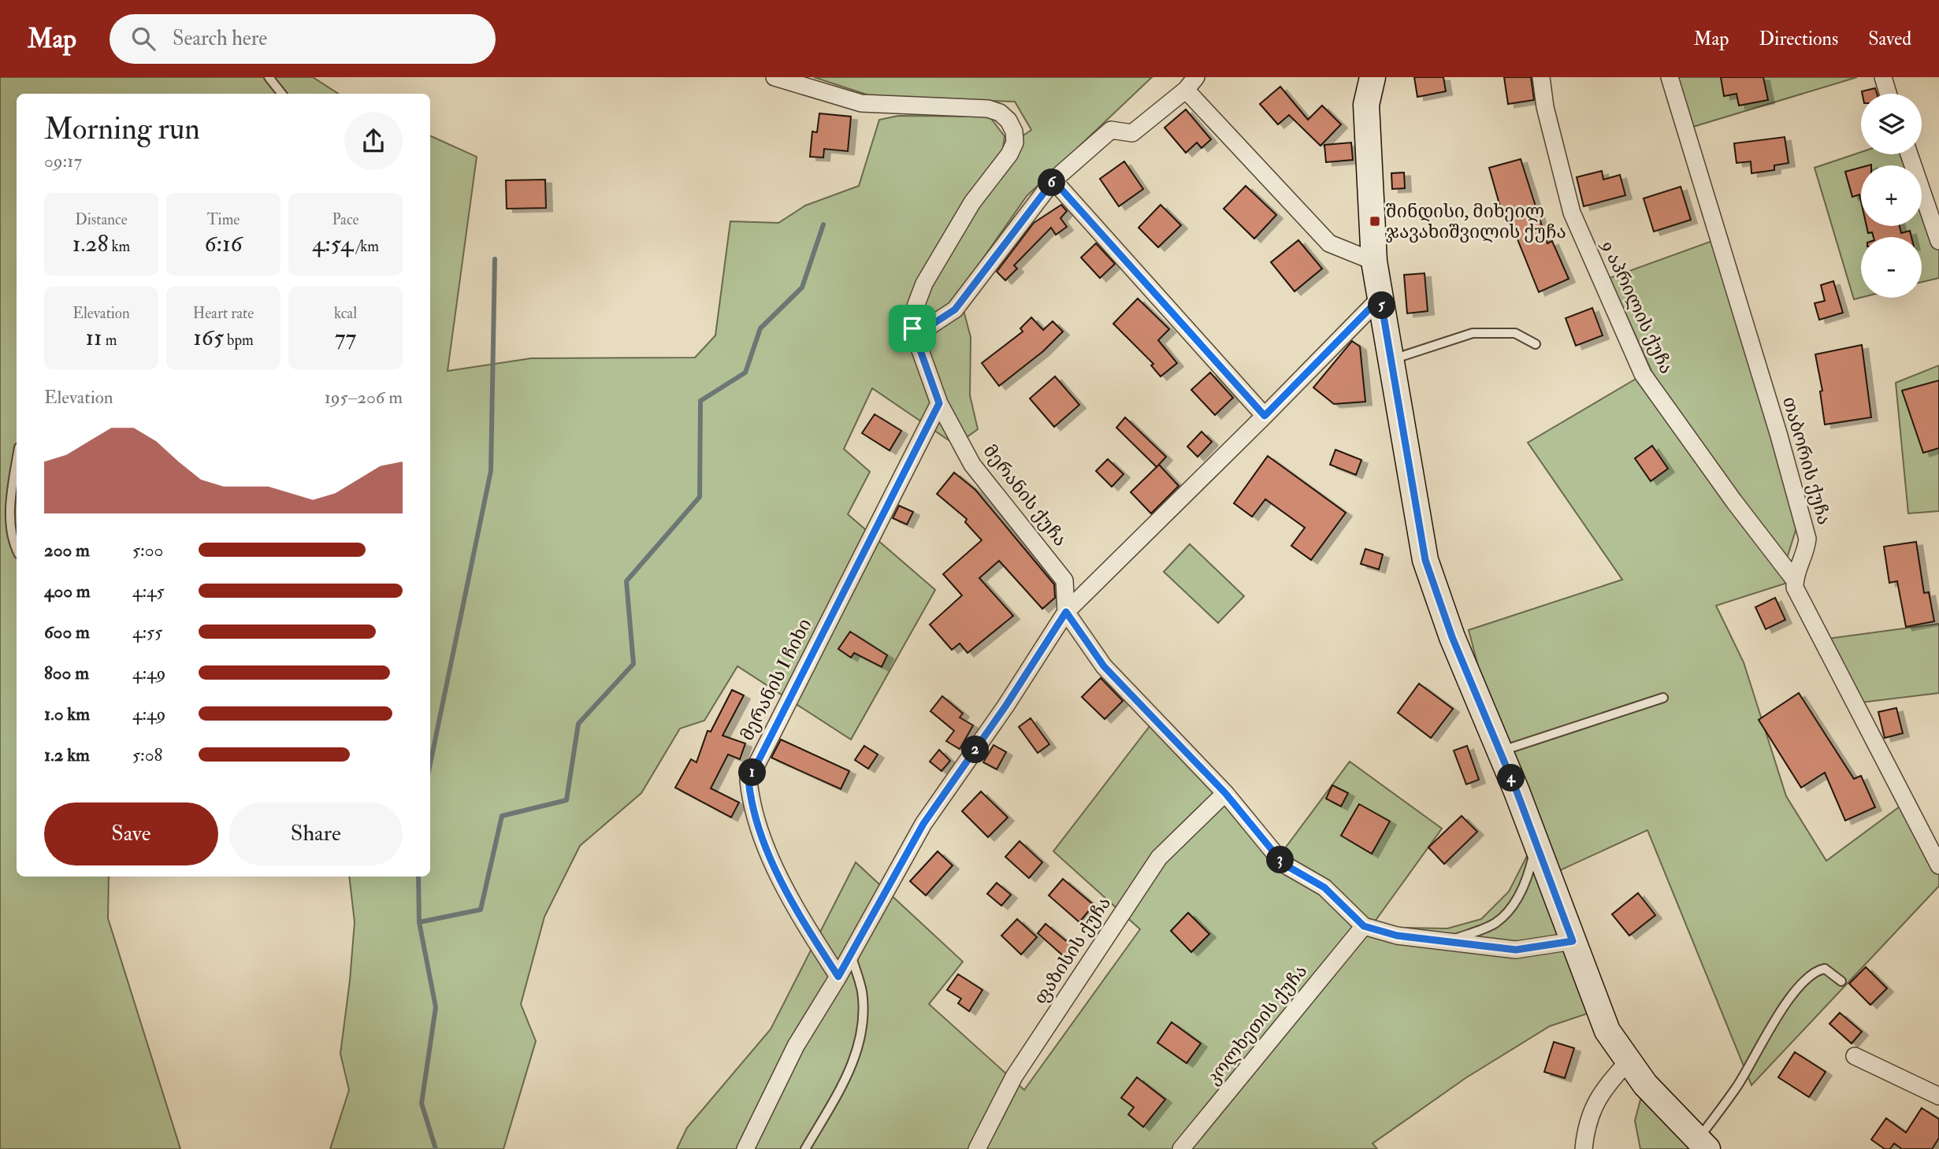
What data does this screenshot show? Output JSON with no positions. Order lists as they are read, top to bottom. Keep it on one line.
{"streets":{"street":["9 აპრილის ქუჩა","თაბორის ქუჩა","მერანის ქუჩა","მერანის I ჩიხი","ფაზისის ქუჩა","კოლხეთის ქუჩა"]},"crossings":[["9 აპრილის ქუჩა","თაბორის ქუჩა"],["მერანის ქუჩა","მერანის I ჩიხი"]],"places":{"transit":["შინდისი, მიხეილ ჯავახიშვილის ქუჩა"]},"page":{"header":"Map","search":"Search here","nav":["Map","Directions","Saved"],"map_buttons":["+","−"],"heading":["Morning run","09:17"],"pins":["6","5","2","1","4","3"],"stats":[["Distance","1.28 km"],["Time","6:16"],["Pace","4:54 /km"],["Elevation","11 m"],["Heart rate","165 bpm"],["kcal","77"]],"chart":["Elevation","195–206 m"],"list":[{"name":"200 m","note":"5:00"},{"name":"400 m","note":"4:45"},{"name":"600 m","note":"4:55"},{"name":"800 m","note":"4:49"},{"name":"1.0 km","note":"4:49"},{"name":"1.2 km","note":"5:08"}],"buttons":["Save","Share"]}}
